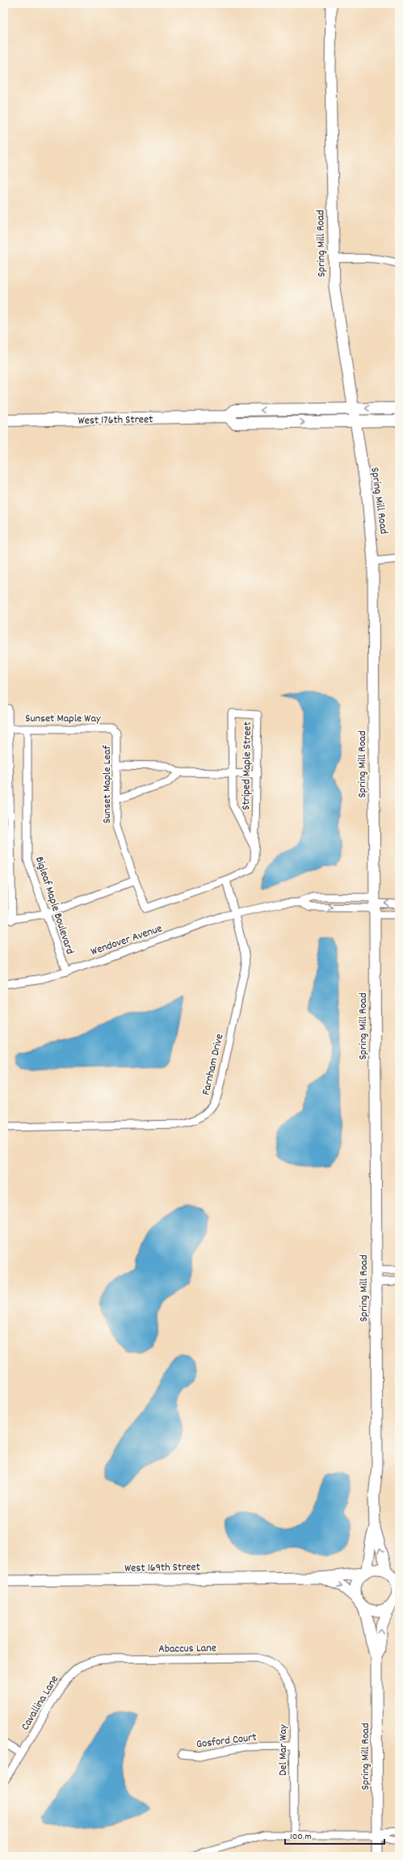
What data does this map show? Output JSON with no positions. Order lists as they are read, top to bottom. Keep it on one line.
{"streets":{"main road":["West 176th Street"],"street":["Spring Mill Road","Sunset Maple Way","Striped Maple Street","Sunset Maple Leaf","Bigleaf Maple Boulevard","Wendover Avenue","Farnham Drive","West 169th Street","Abaccus Lane","Cavallina Lane","Gosford Court","Del Mar Way"]},"crossings":[["Spring Mill Road","West 176th Street"],["Spring Mill Road","Wendover Avenue"],["Spring Mill Road","West 169th Street"],["Sunset Maple Way","Sunset Maple Leaf"],["Sunset Maple Way","Bigleaf Maple Boulevard"],["Striped Maple Street","Sunset Maple Leaf"],["Bigleaf Maple Boulevard","Wendover Avenue"],["Wendover Avenue","Farnham Drive"],["Abaccus Lane","Cavallina Lane"],["Abaccus Lane","Del Mar Way"],["Gosford Court","Del Mar Way"]],"scale_bar":"100 m"}
